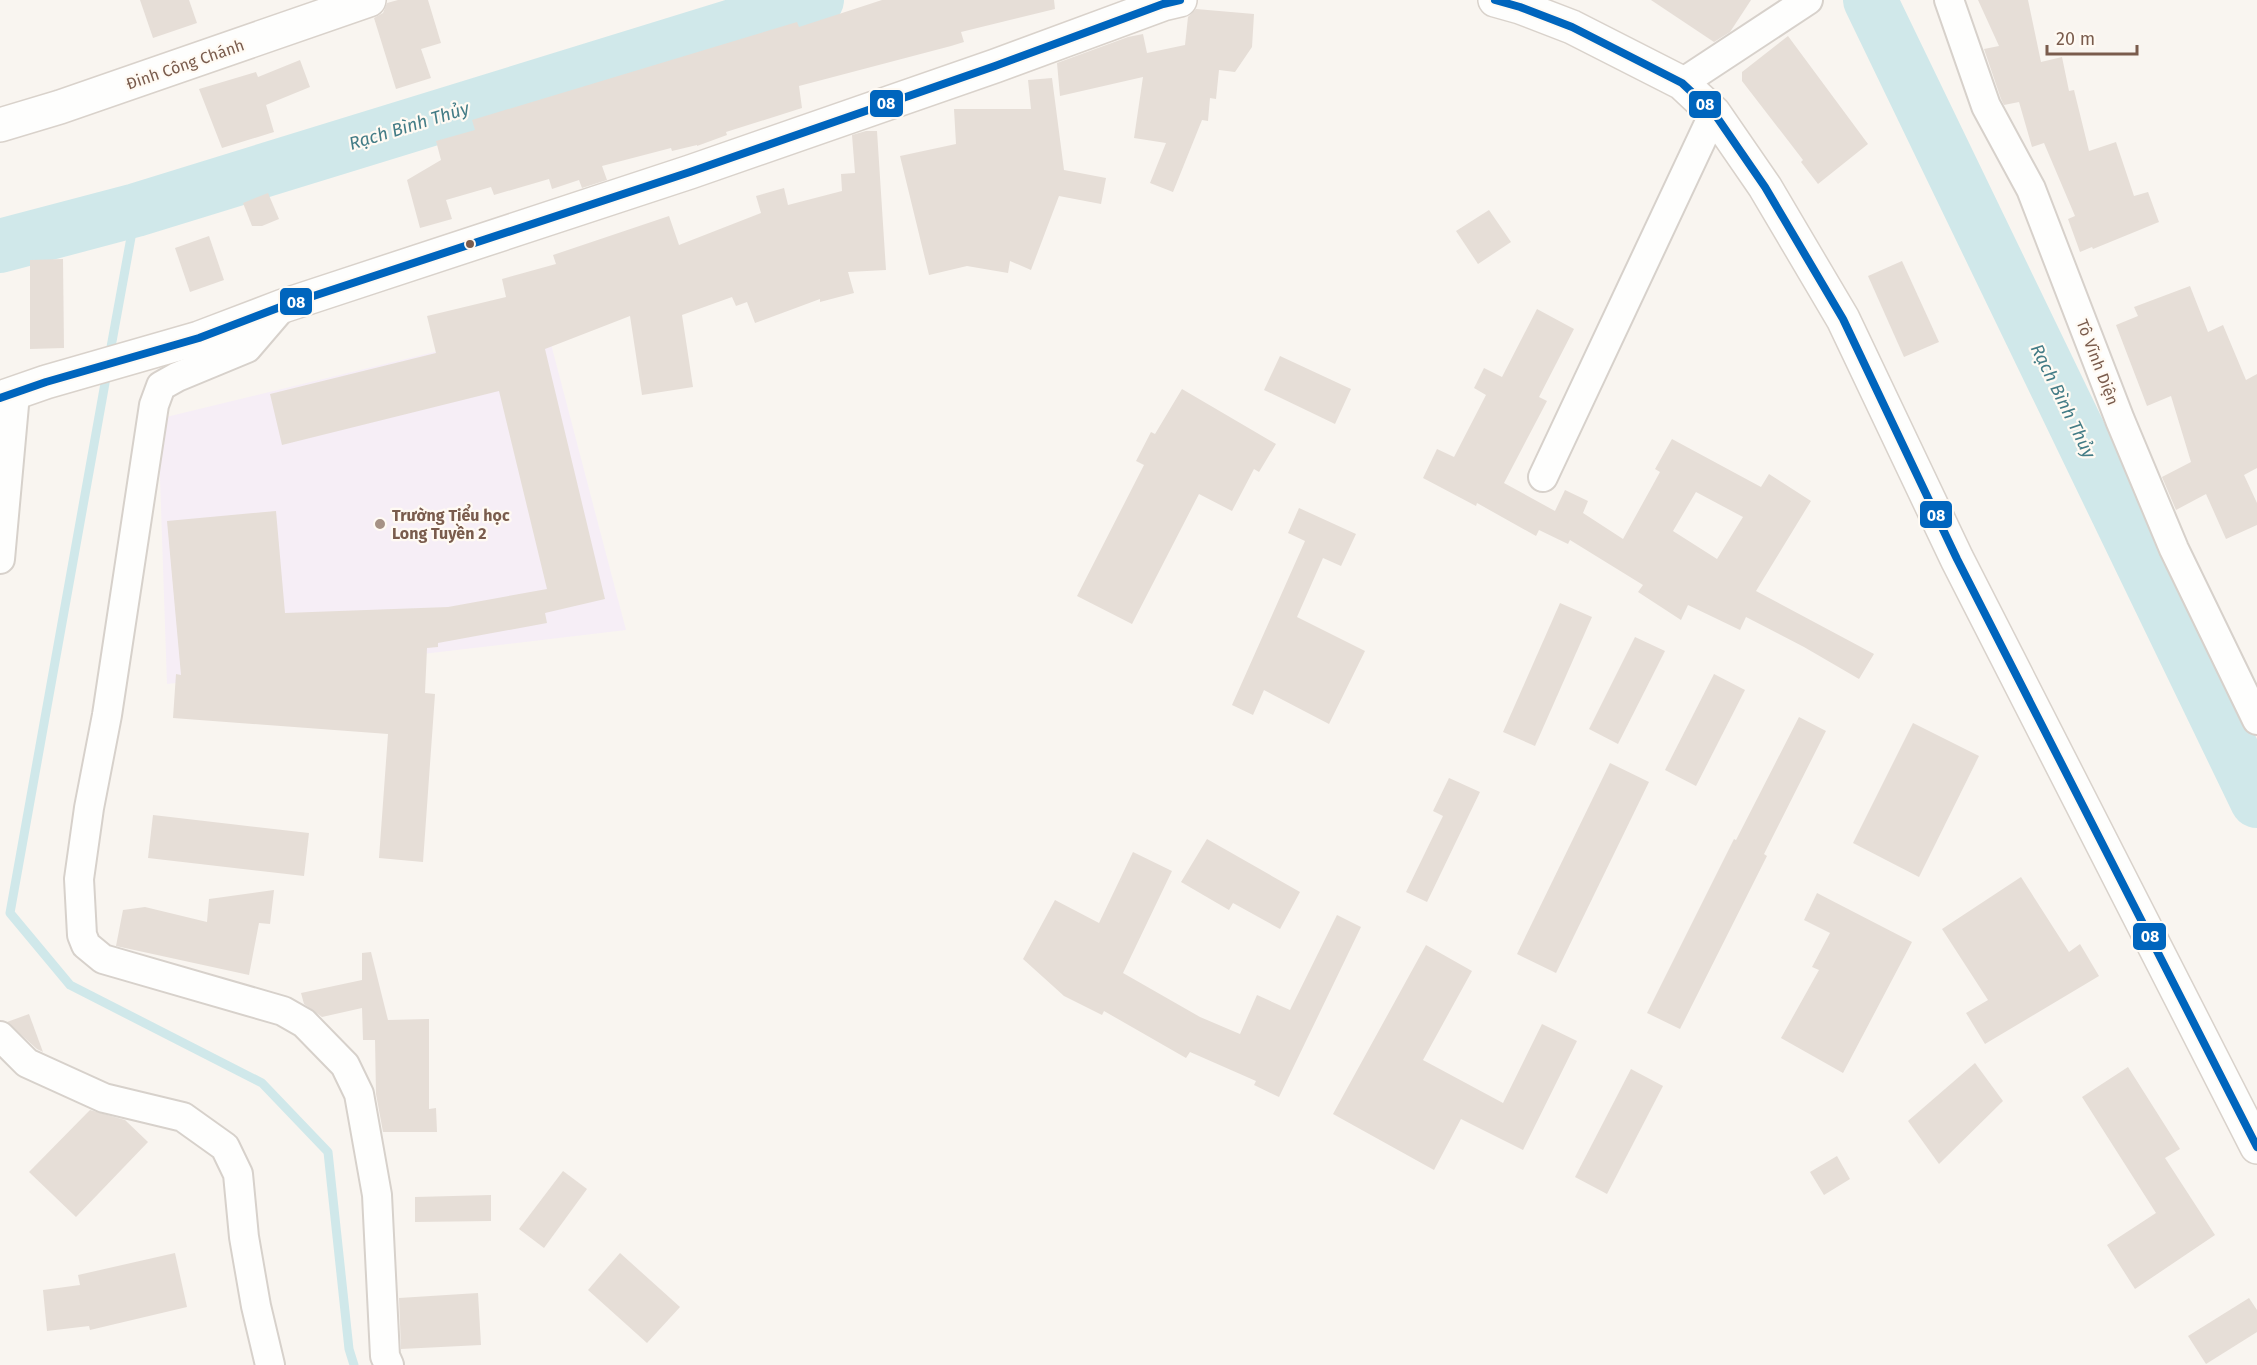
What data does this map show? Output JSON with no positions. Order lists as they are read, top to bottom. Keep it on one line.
{"streets":{"main road":["Đinh Công Chánh"],"street":["Tô Vĩnh Diện"]},"water":["Rạch Bình Thủy"],"places":["Trường Tiểu học Long Tuyền 2"],"lines":["transit line 08"],"scale_bar":"20 m"}
